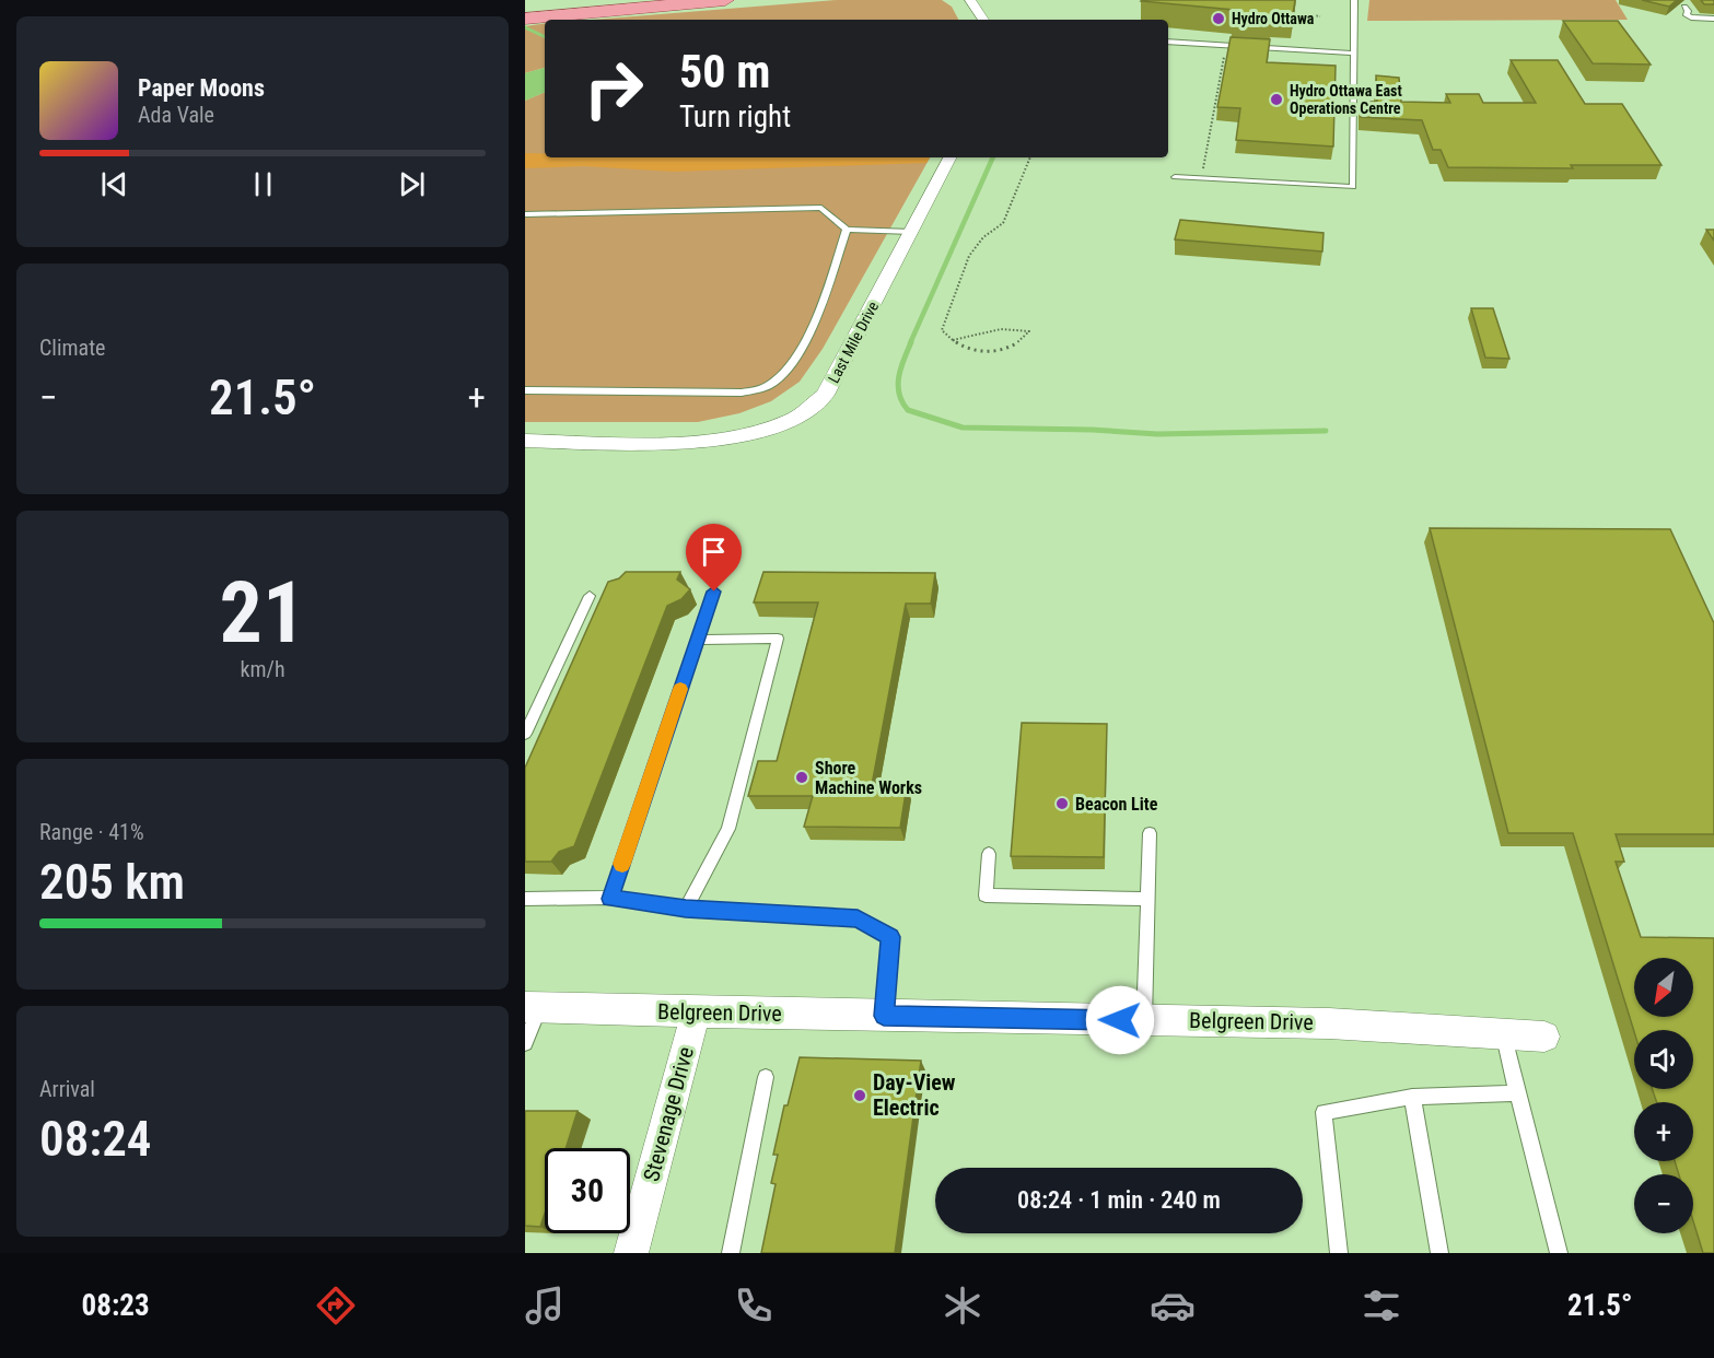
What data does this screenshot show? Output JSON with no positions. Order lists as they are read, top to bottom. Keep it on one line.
{"streets":{"street":["Last Mile Drive","Belgreen Drive","Stevenage Drive"]},"crossings":[["Belgreen Drive","Stevenage Drive"]],"places":["Hydro Ottawa","Hydro Ottawa East Operations Centre","Shore Machine Works","Beacon Lite","Day-View Electric"],"north":"bottom left","page":{"turn":["50 m","Turn right"],"song":["Paper Moons","Ada Vale"],"tile":["Climate",["21","km/h"],["Range · 41%","205 km"],["Arrival","08:24"]],"heat":["−","21.5°","+"],"map_buttons":["+","−"],"limit":"30","trip":"08:24 · 1 min · 240 m","tabs":["08:23","21.5°"]}}
